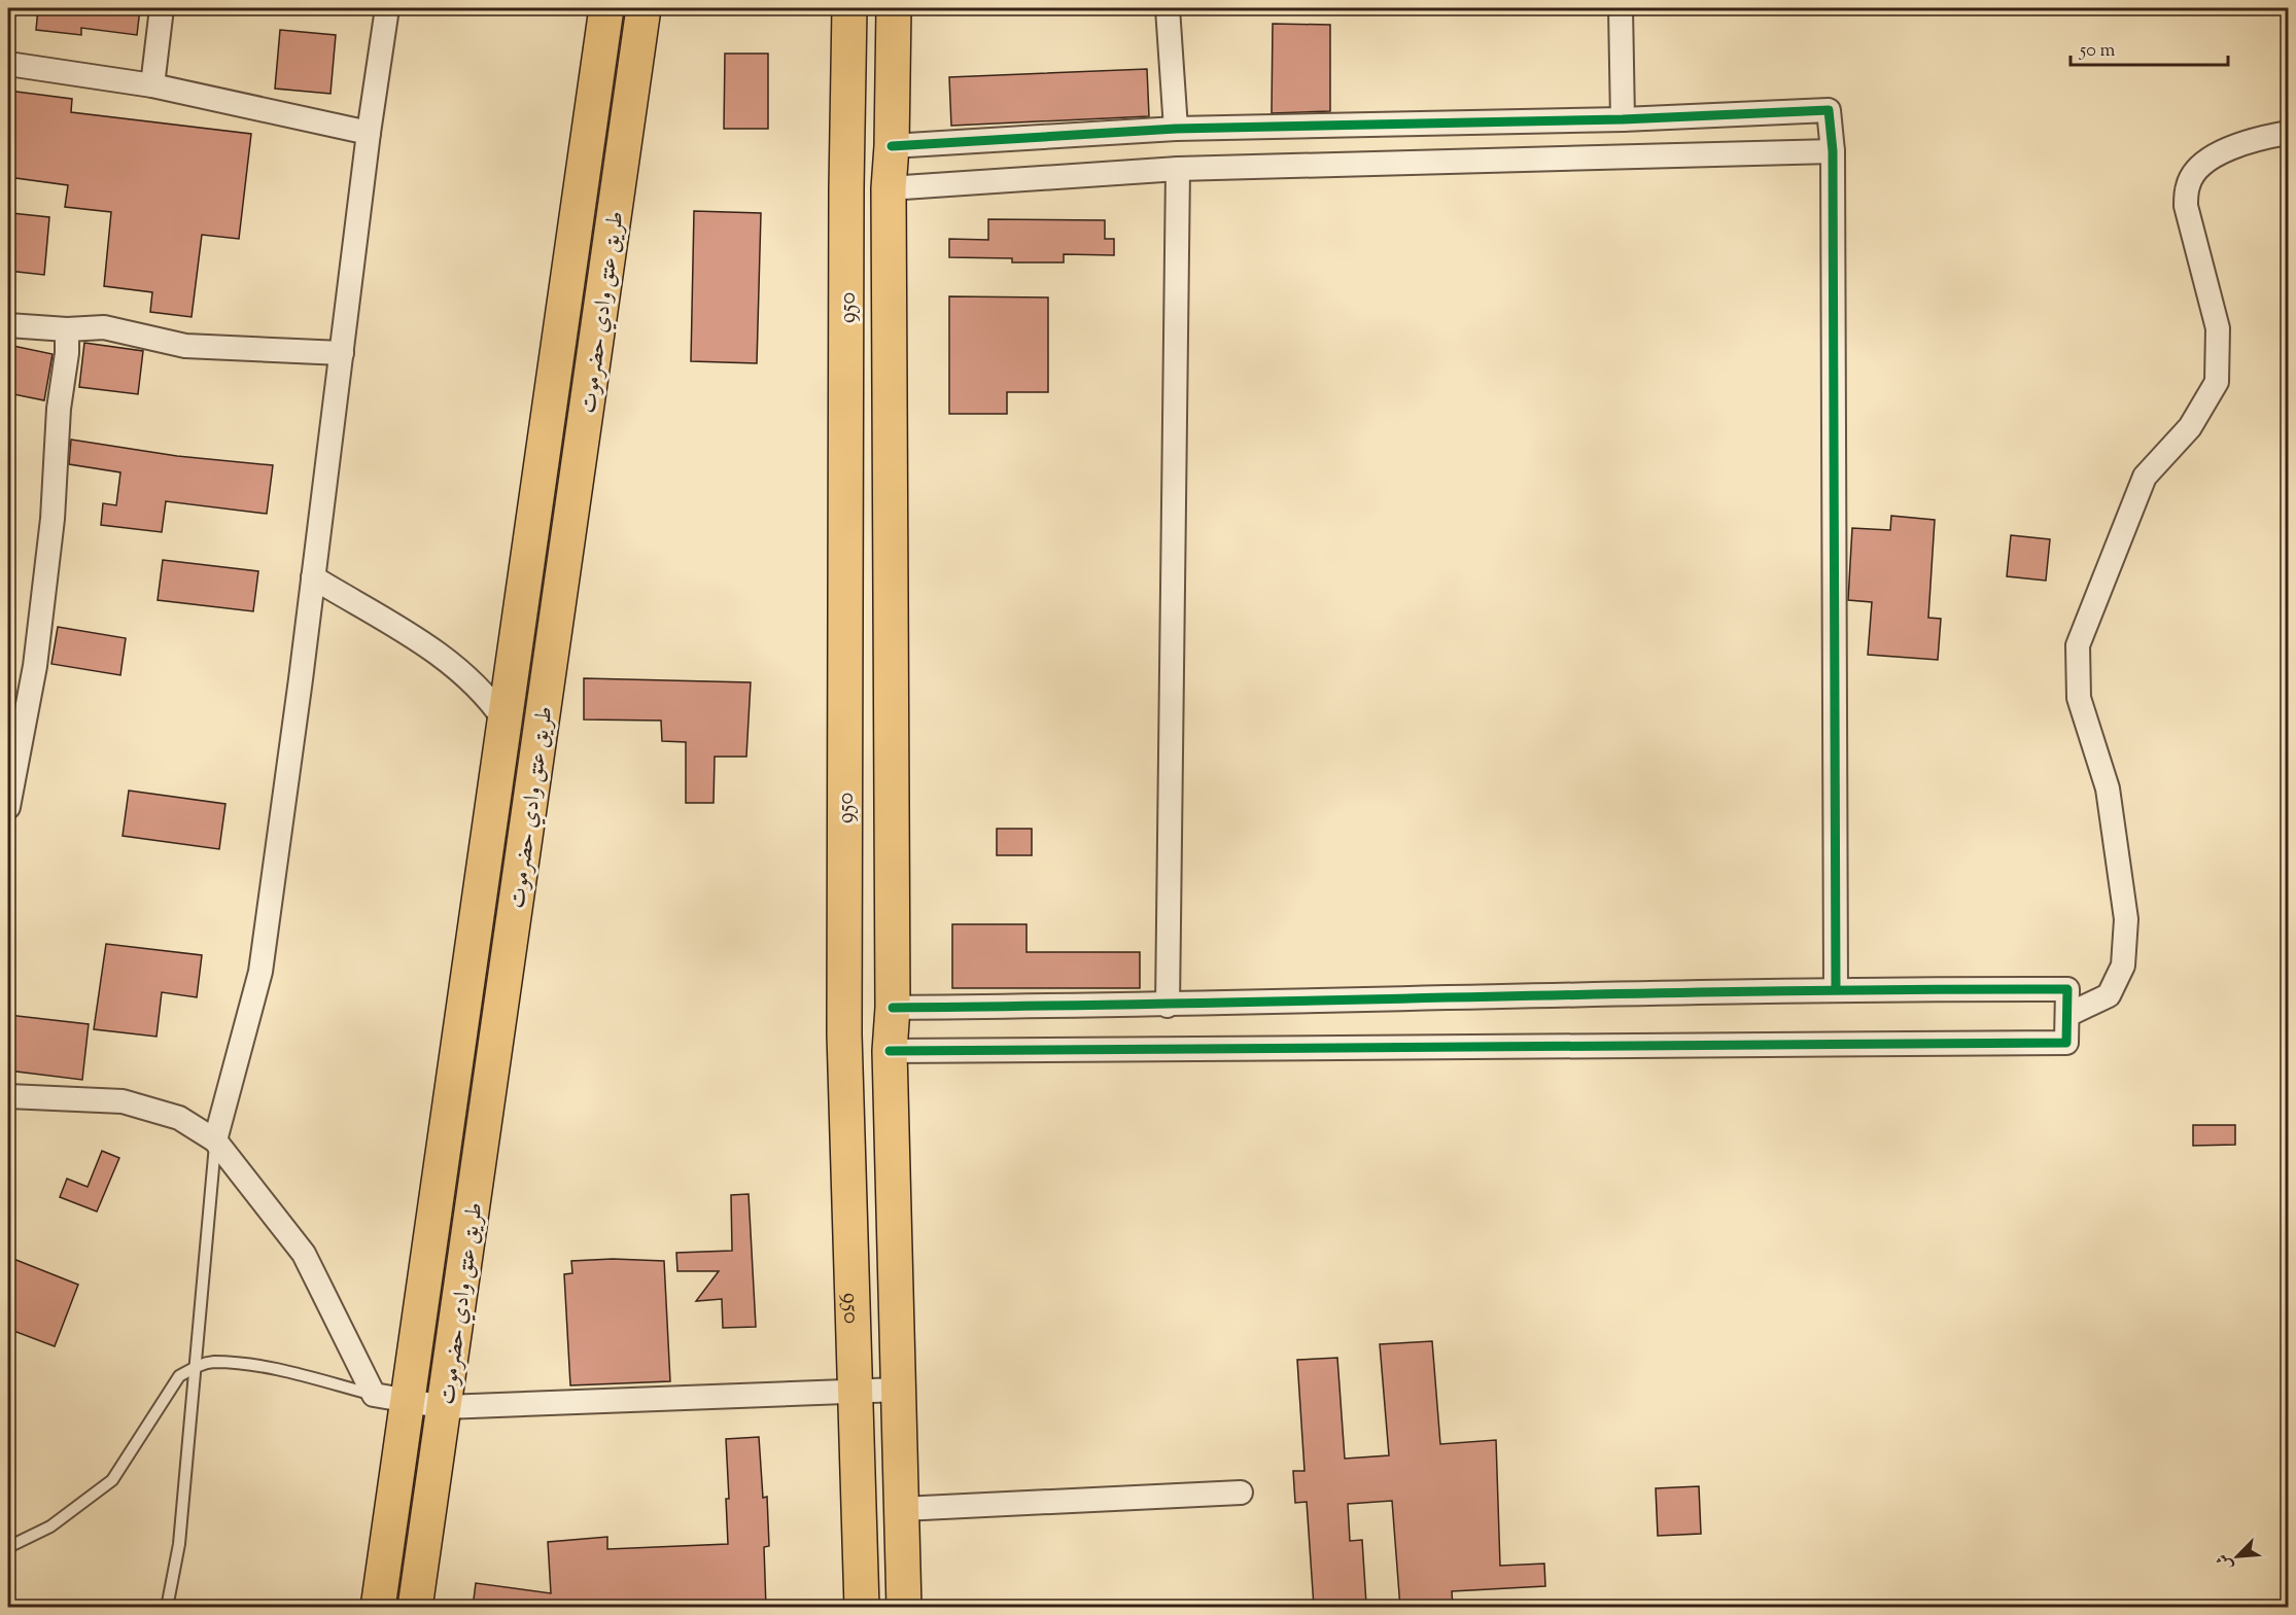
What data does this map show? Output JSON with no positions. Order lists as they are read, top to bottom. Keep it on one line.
{"streets":{"main road":["950","طريق عتق وادي حضرموت"]},"scale_bar":"50 m","north":"bottom left"}
